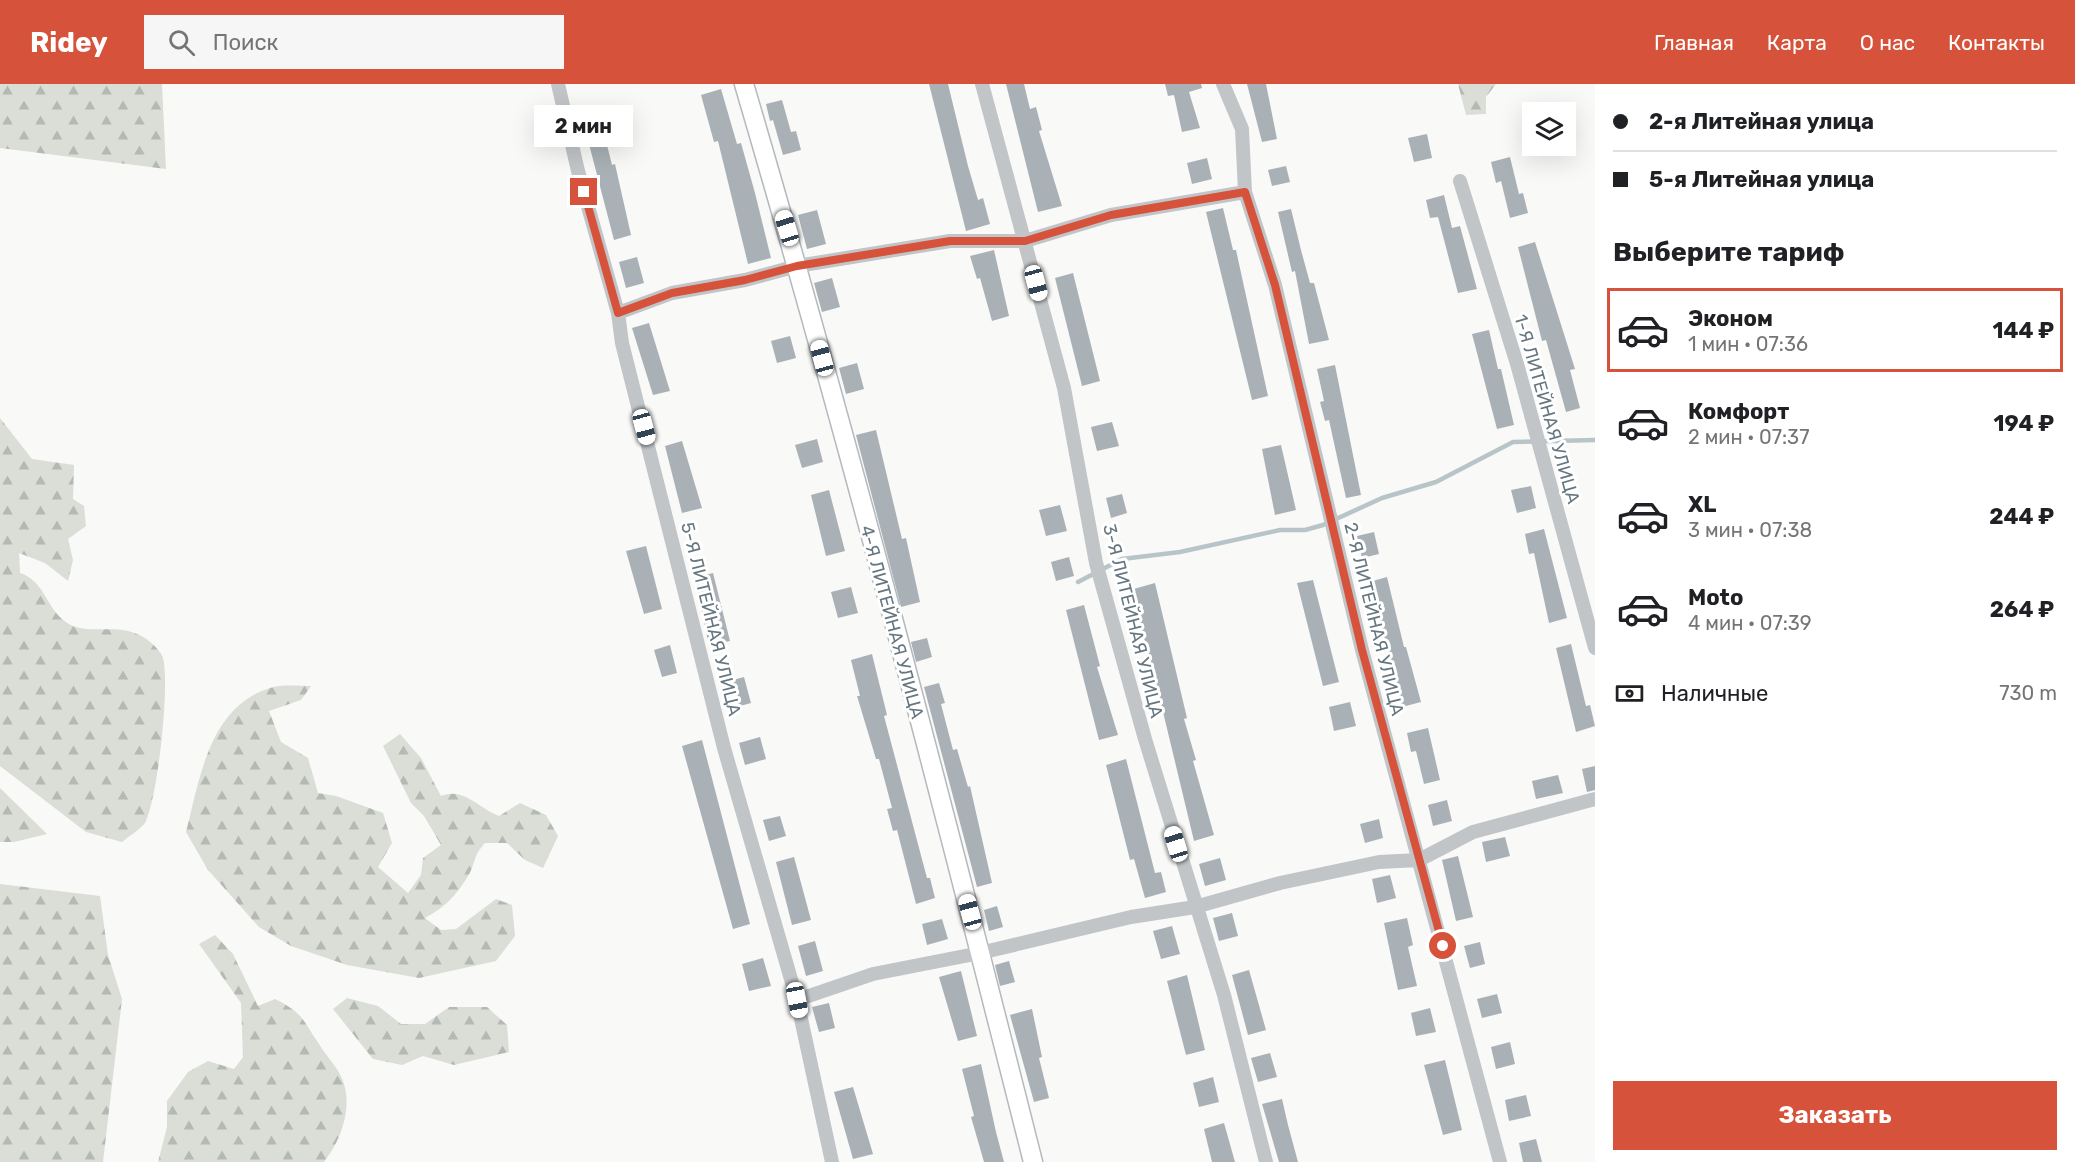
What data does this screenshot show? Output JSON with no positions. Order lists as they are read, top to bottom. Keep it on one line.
{"streets":{"street":["1-Я ЛИТЕЙНАЯ УЛИЦА","5-Я ЛИТЕЙНАЯ УЛИЦА","2-Я ЛИТЕЙНАЯ УЛИЦА","3-Я ЛИТЕЙНАЯ УЛИЦА","4-Я ЛИТЕЙНАЯ УЛИЦА"]},"page":{"header":"Ridey","search":"Поиск","nav":["Главная","Карта","О нас","Контакты"],"banner":["2-я Литейная улица","5-я Литейная улица"],"bubble":"2 мин","heading":"Выберите тариф","list":[{"name":"Эконом","note":"1 мин · 07:36","value":"144 ₽"},{"name":"Комфорт","note":"2 мин · 07:37","value":"194 ₽"},{"name":"XL","note":"3 мин · 07:38","value":"244 ₽"},{"name":"Moto","note":"4 мин · 07:39","value":"264 ₽"}],"pay":["Наличные","730 m"],"buttons":"Заказать"}}
